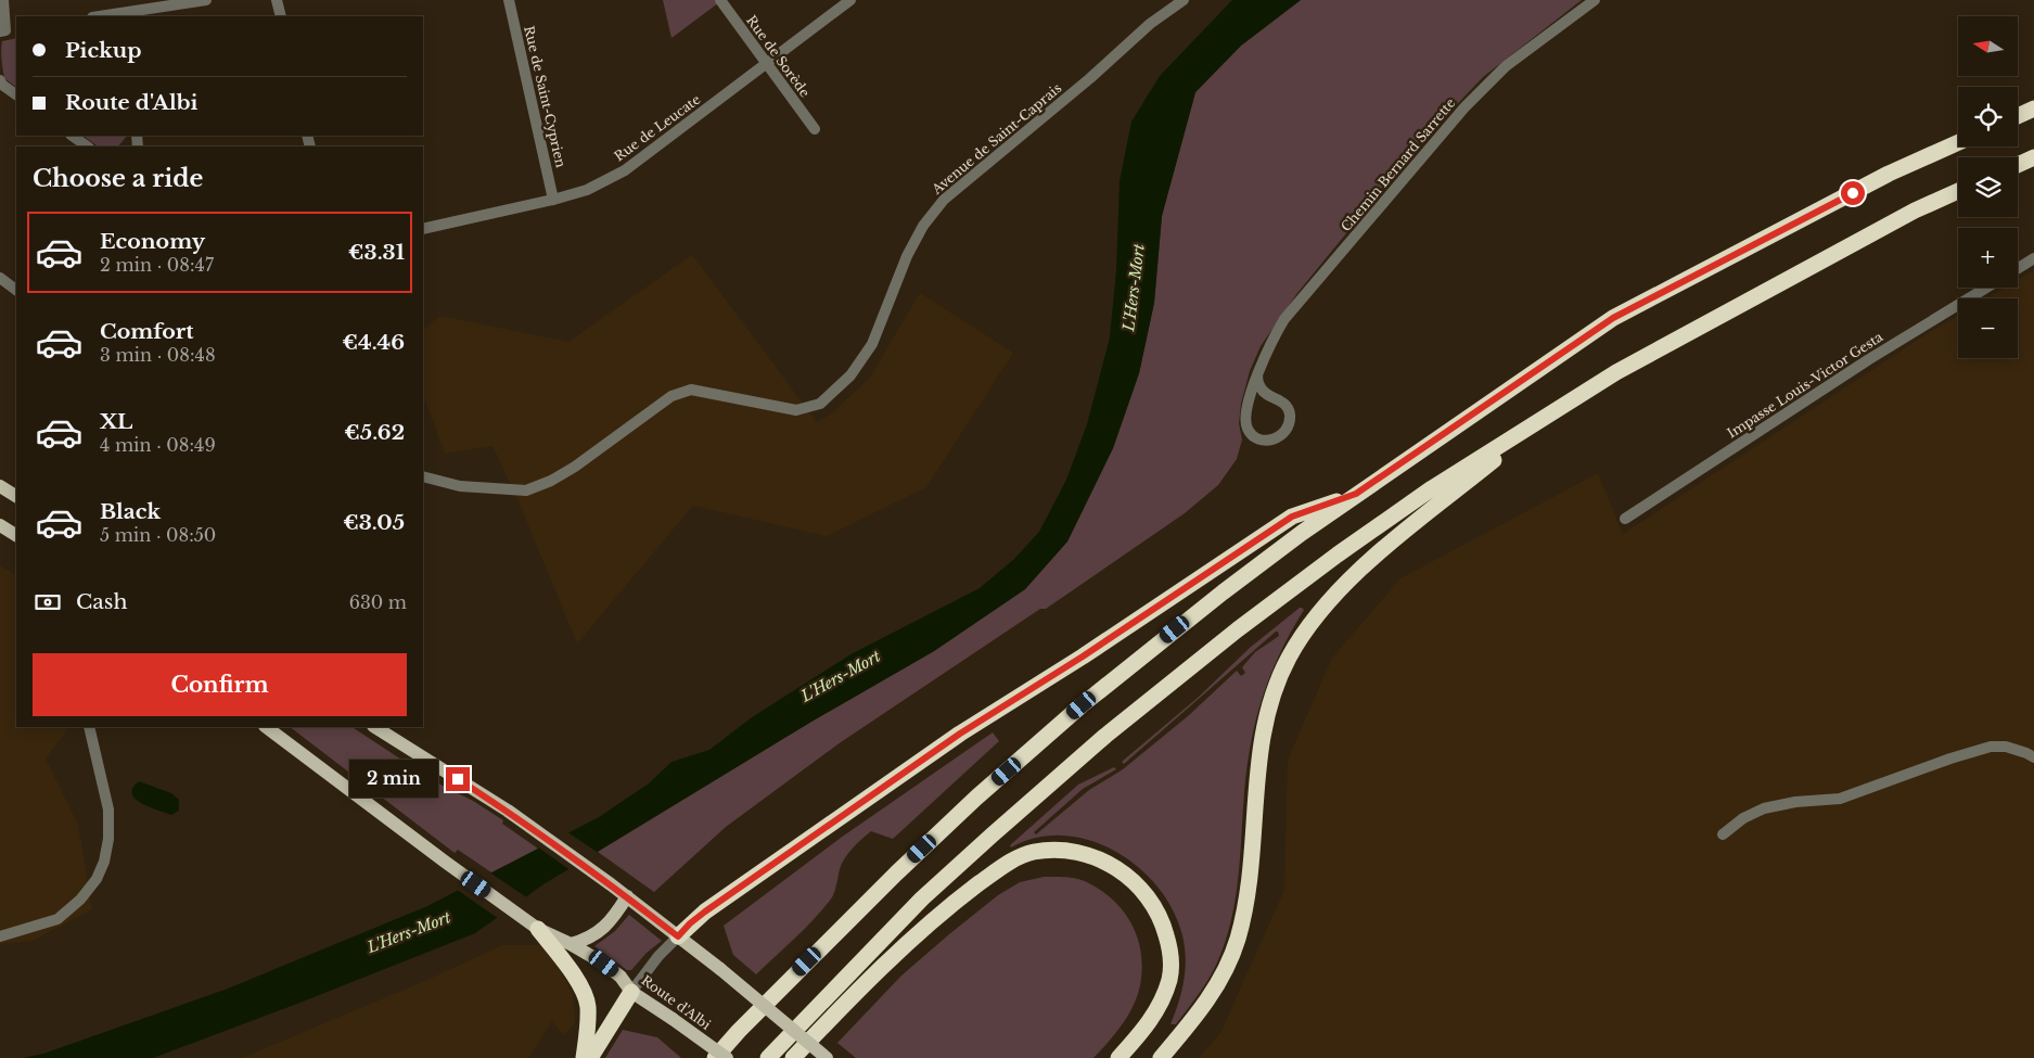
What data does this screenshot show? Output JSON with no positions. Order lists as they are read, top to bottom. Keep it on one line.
{"streets":{"main road":["Route d'Albi"],"street":["Rue de Sorède","Rue de Saint-Cyprien","Rue de Leucate","Avenue de Saint-Caprais","Chemin Bernard Sarrette","Impasse Louis-Victor Gesta"]},"crossings":[["Rue de Sorède","Rue de Leucate"],["Rue de Saint-Cyprien","Rue de Leucate"]],"water":["L'Hers-Mort"],"north":"left","page":{"map_buttons":["+","−"],"banner":["Pickup","Route d'Albi"],"heading":"Choose a ride","list":[{"name":"Economy","note":"2 min · 08:47","value":"€3.31"},{"name":"Comfort","note":"3 min · 08:48","value":"€4.46"},{"name":"XL","note":"4 min · 08:49","value":"€5.62"},{"name":"Black","note":"5 min · 08:50","value":"€3.05"}],"pay":["Cash","630 m"],"buttons":"Confirm","bubble":"2 min"}}
